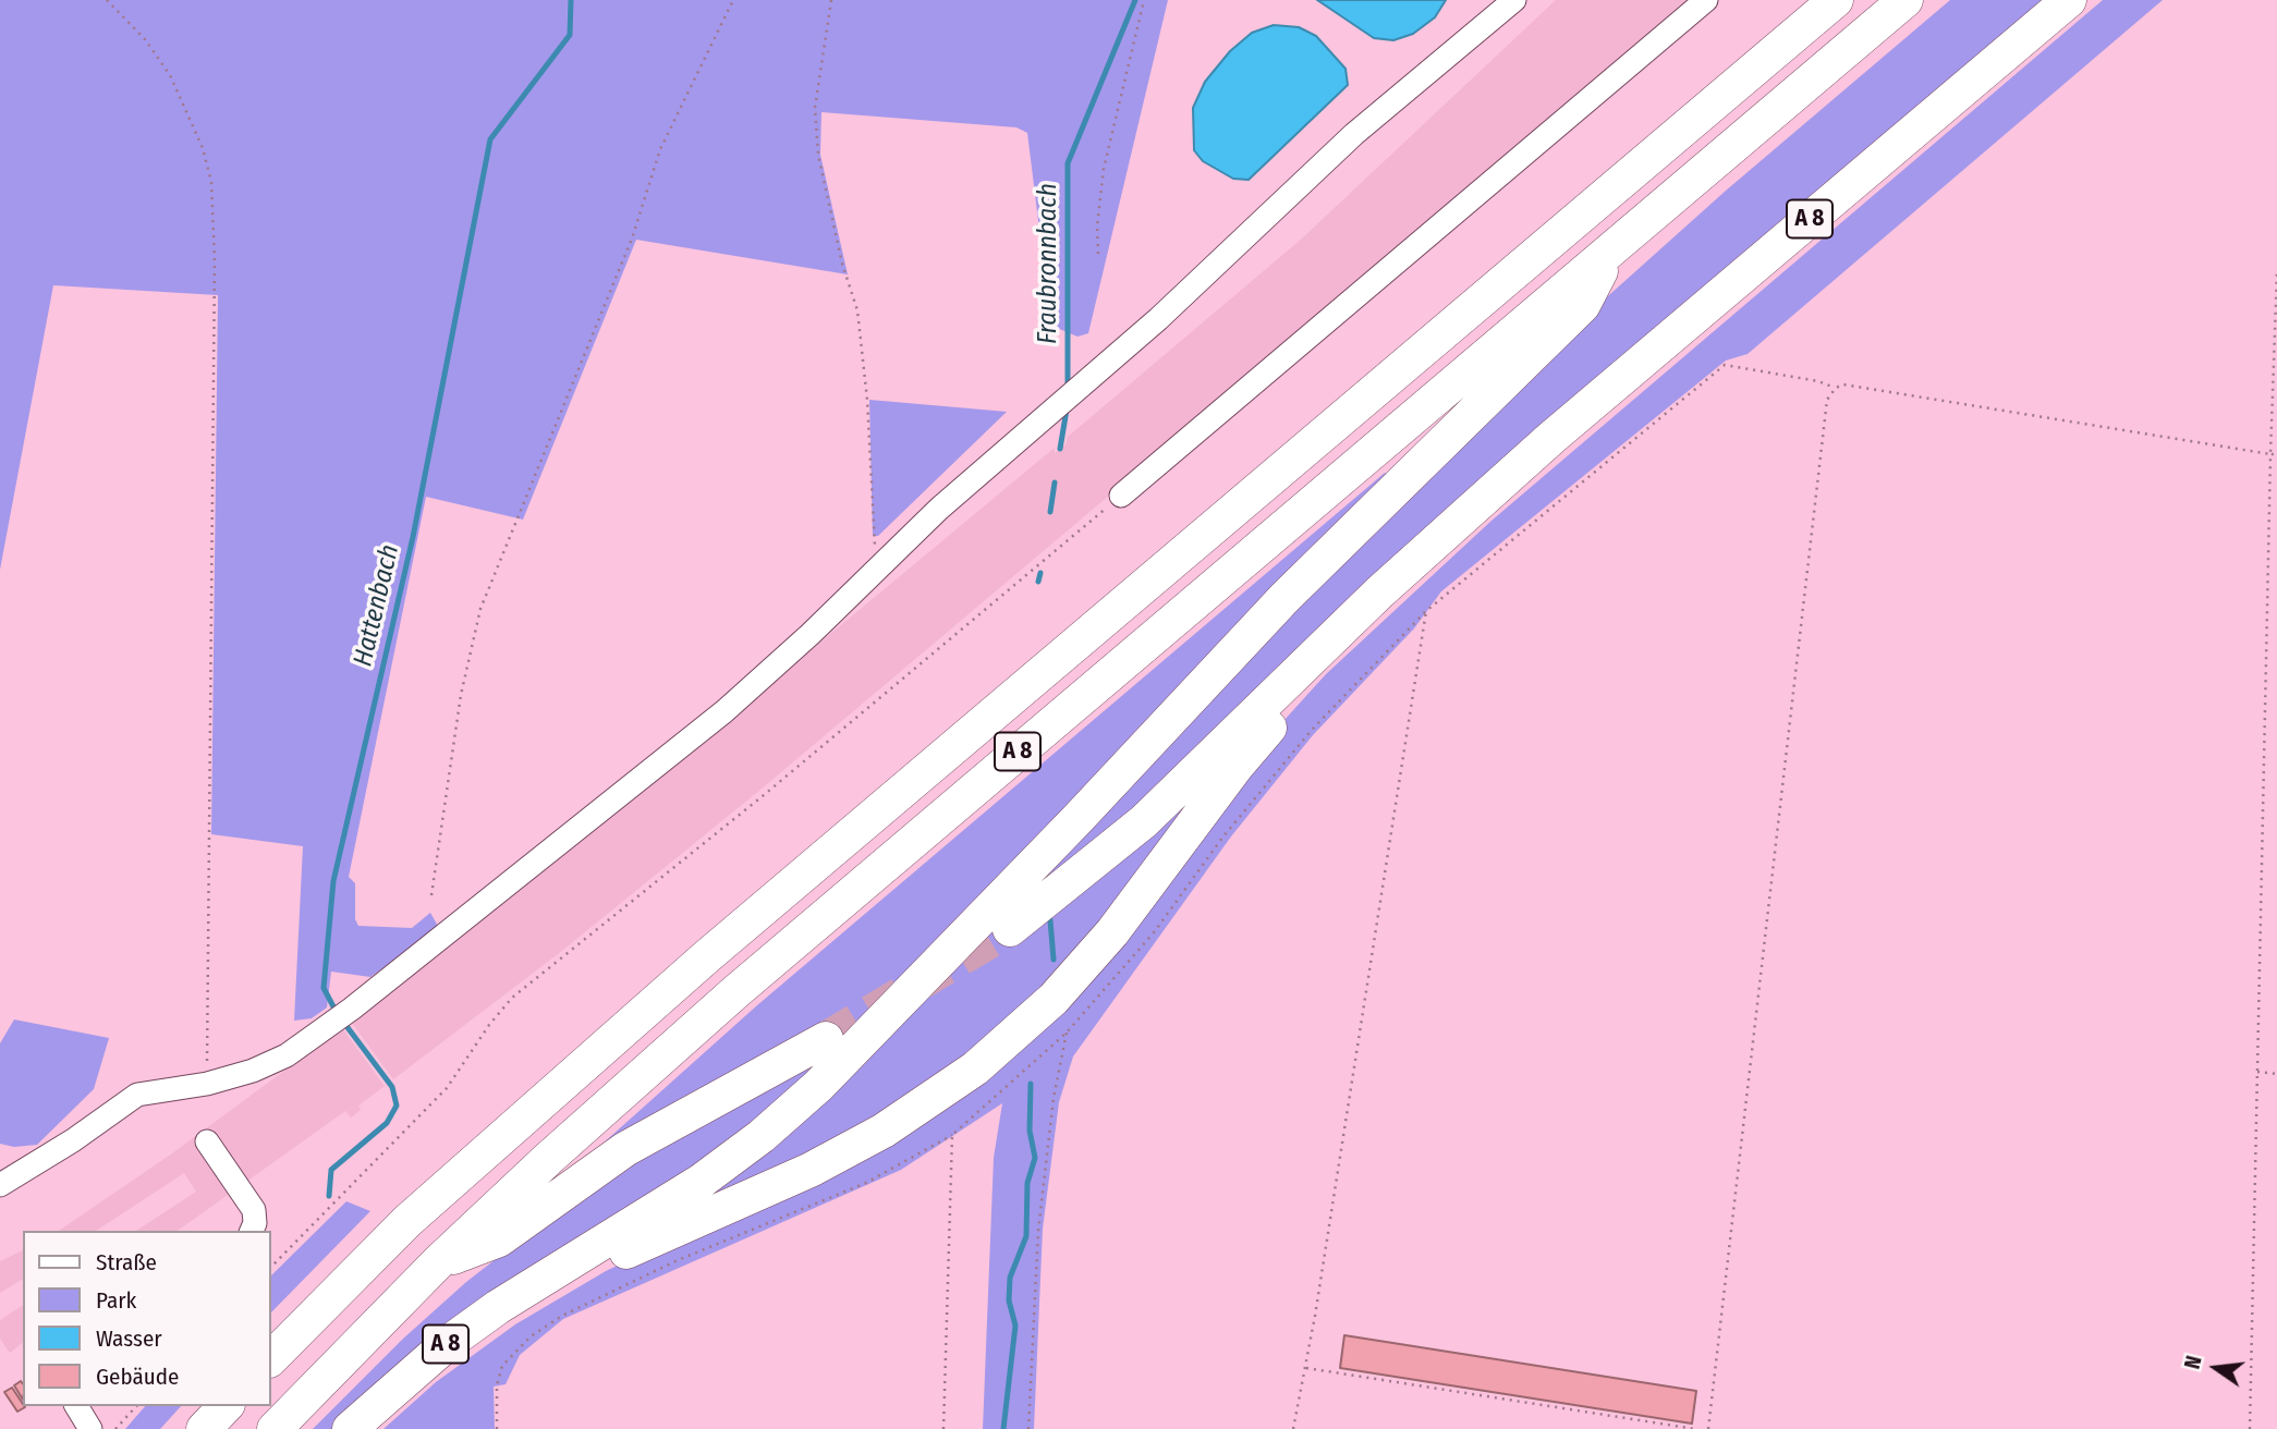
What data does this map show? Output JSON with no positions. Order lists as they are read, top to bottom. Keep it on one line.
{"streets":{"highway":["A 8"]},"water":["Fraubronnbach","Hattenbach"],"legend":["Straße","Park","Wasser","Gebäude"],"north":"left"}
